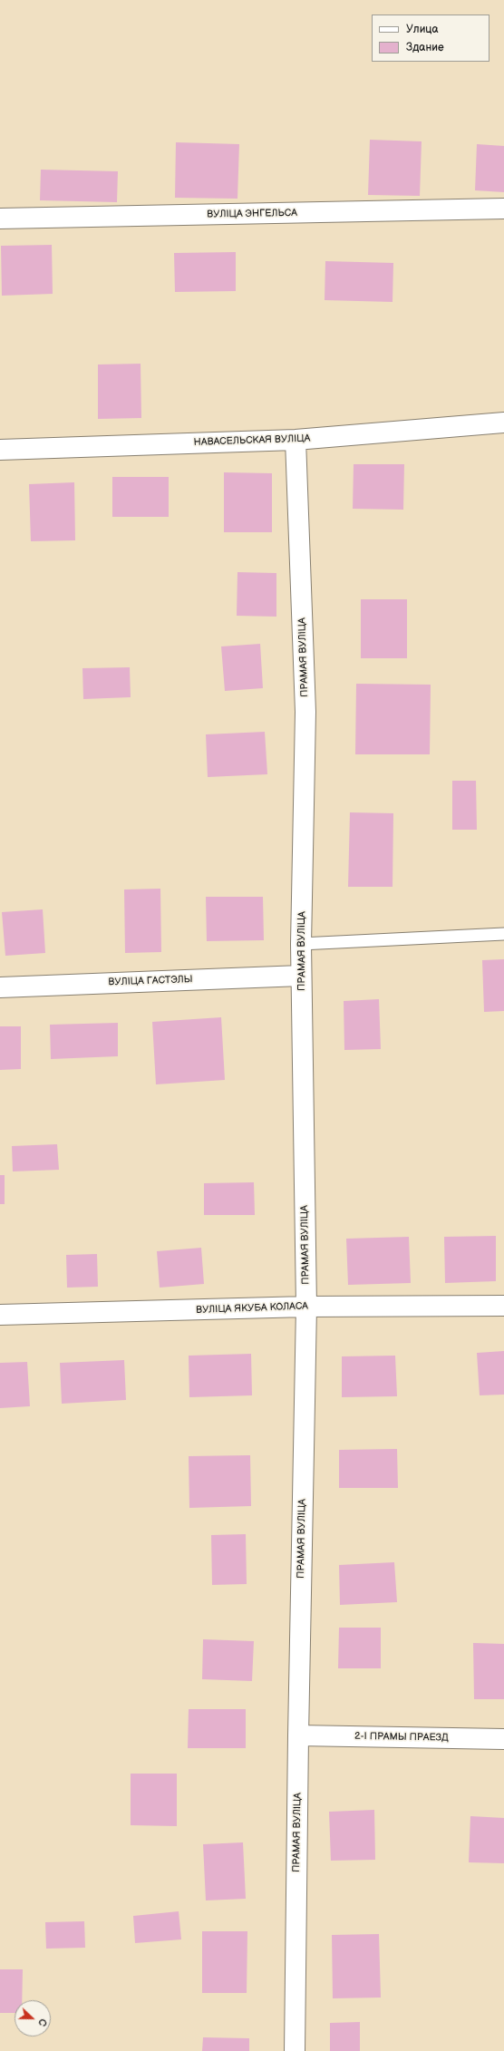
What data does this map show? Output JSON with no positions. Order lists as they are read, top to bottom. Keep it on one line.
{"streets":{"street":["ВУЛІЦА ЭНГЕЛЬСА","НАВАСЕЛЬСКАЯ ВУЛІЦА","ПРАМАЯ ВУЛІЦА","ВУЛІЦА ГАСТЭЛЫ","ВУЛІЦА ЯКУБА КОЛАСА","2-І ПРАМЫ ПРАЕЗД"]},"crossings":[["НАВАСЕЛЬСКАЯ ВУЛІЦА","ПРАМАЯ ВУЛІЦА"],["ПРАМАЯ ВУЛІЦА","ВУЛІЦА ГАСТЭЛЫ"],["ПРАМАЯ ВУЛІЦА","ВУЛІЦА ЯКУБА КОЛАСА"],["ПРАМАЯ ВУЛІЦА","2-І ПРАМЫ ПРАЕЗД"]],"legend":["Улица","Здание"],"north":"right"}
